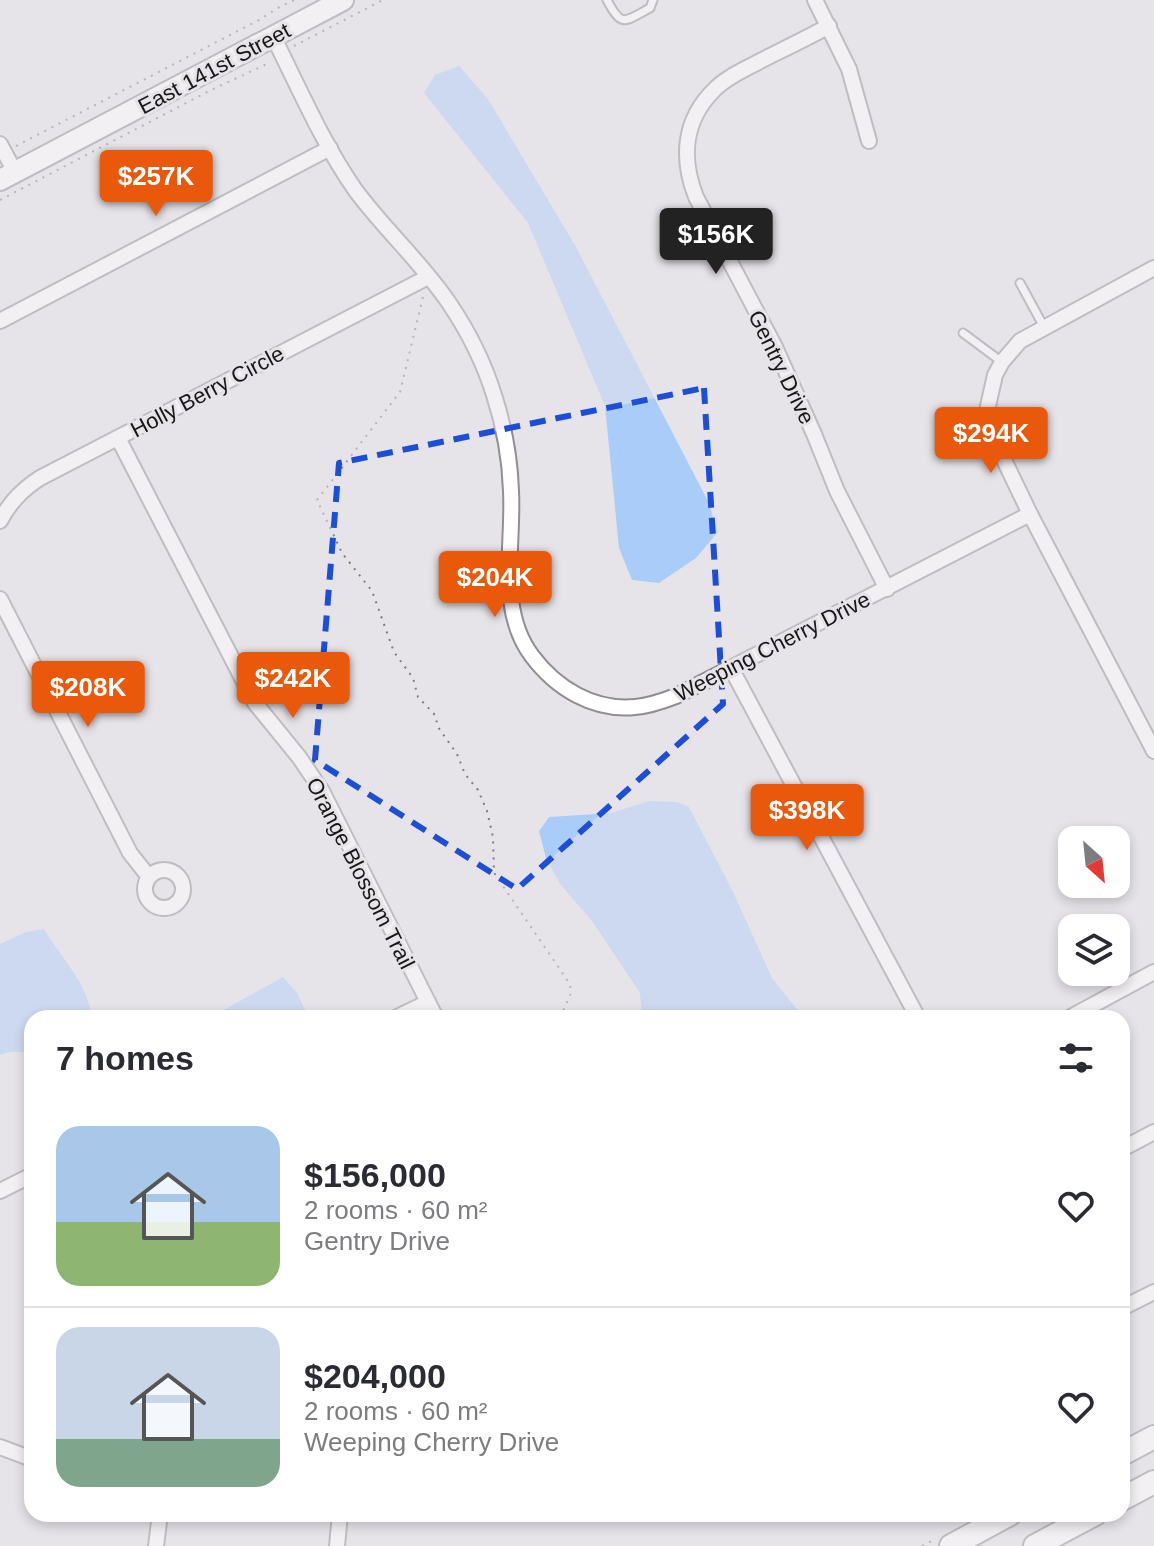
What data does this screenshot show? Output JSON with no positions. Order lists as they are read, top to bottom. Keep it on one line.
{"streets":{"street":["East 141st Street","Gentry Drive","Holly Berry Circle","Weeping Cherry Drive","Orange Blossom Trail"]},"crossings":[["East 141st Street","Weeping Cherry Drive"],["Gentry Drive","Weeping Cherry Drive"],["Holly Berry Circle","Weeping Cherry Drive"],["Holly Berry Circle","Orange Blossom Trail"]],"north":"bottom right","page":{"price":["$257K","$156K","$294K","$204K","$242K","$208K","$398K"],"heading":"7 homes","list":[{"name":"$156,000","note":"2 rooms · 60 m² · Gentry Drive"},{"name":"$204,000","note":"2 rooms · 60 m² · Weeping Cherry Drive"}]}}
